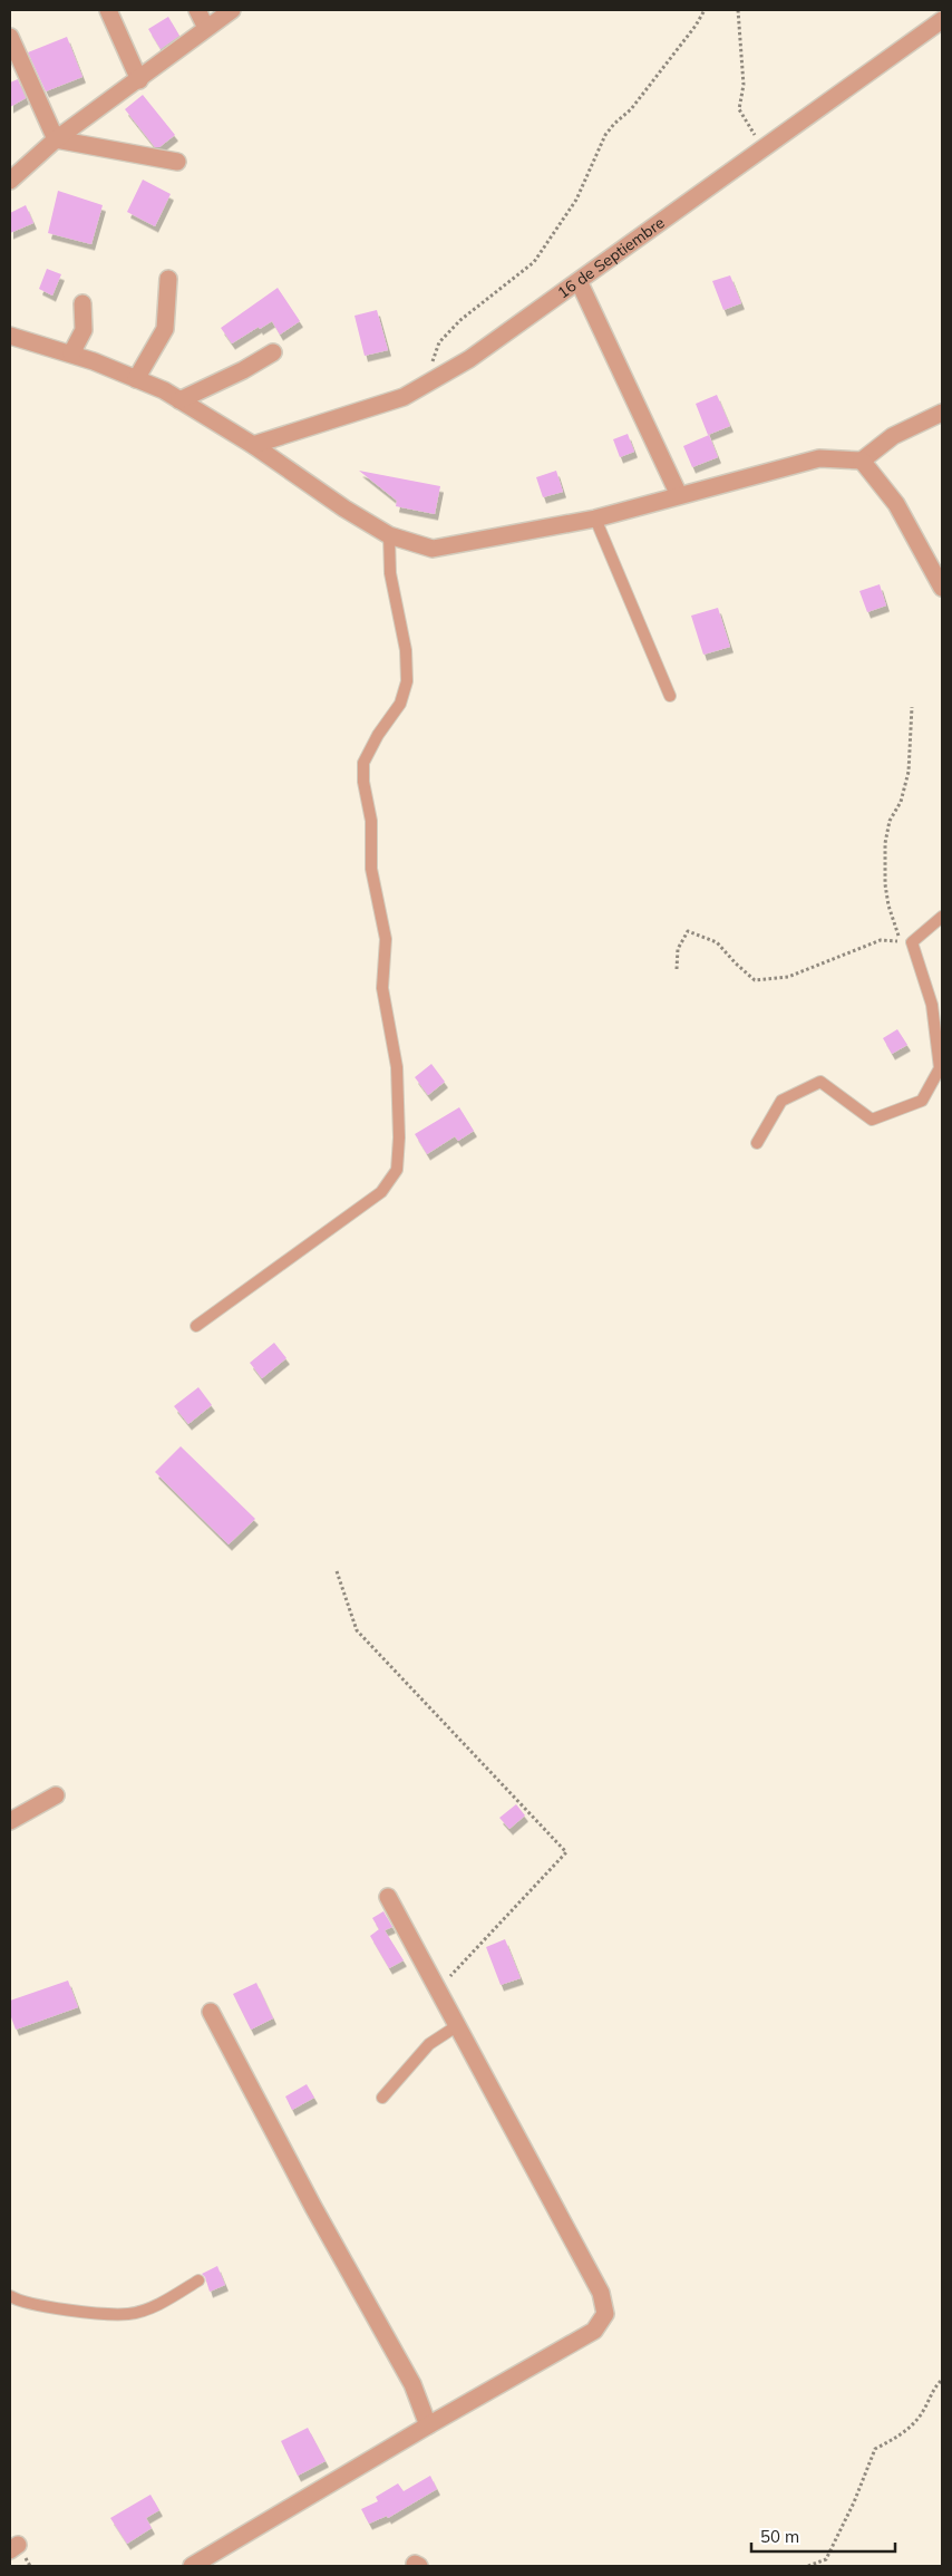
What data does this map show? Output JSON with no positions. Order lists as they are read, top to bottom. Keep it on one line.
{"streets":{"street":["16 de Septiembre"]},"scale_bar":"50 m"}
